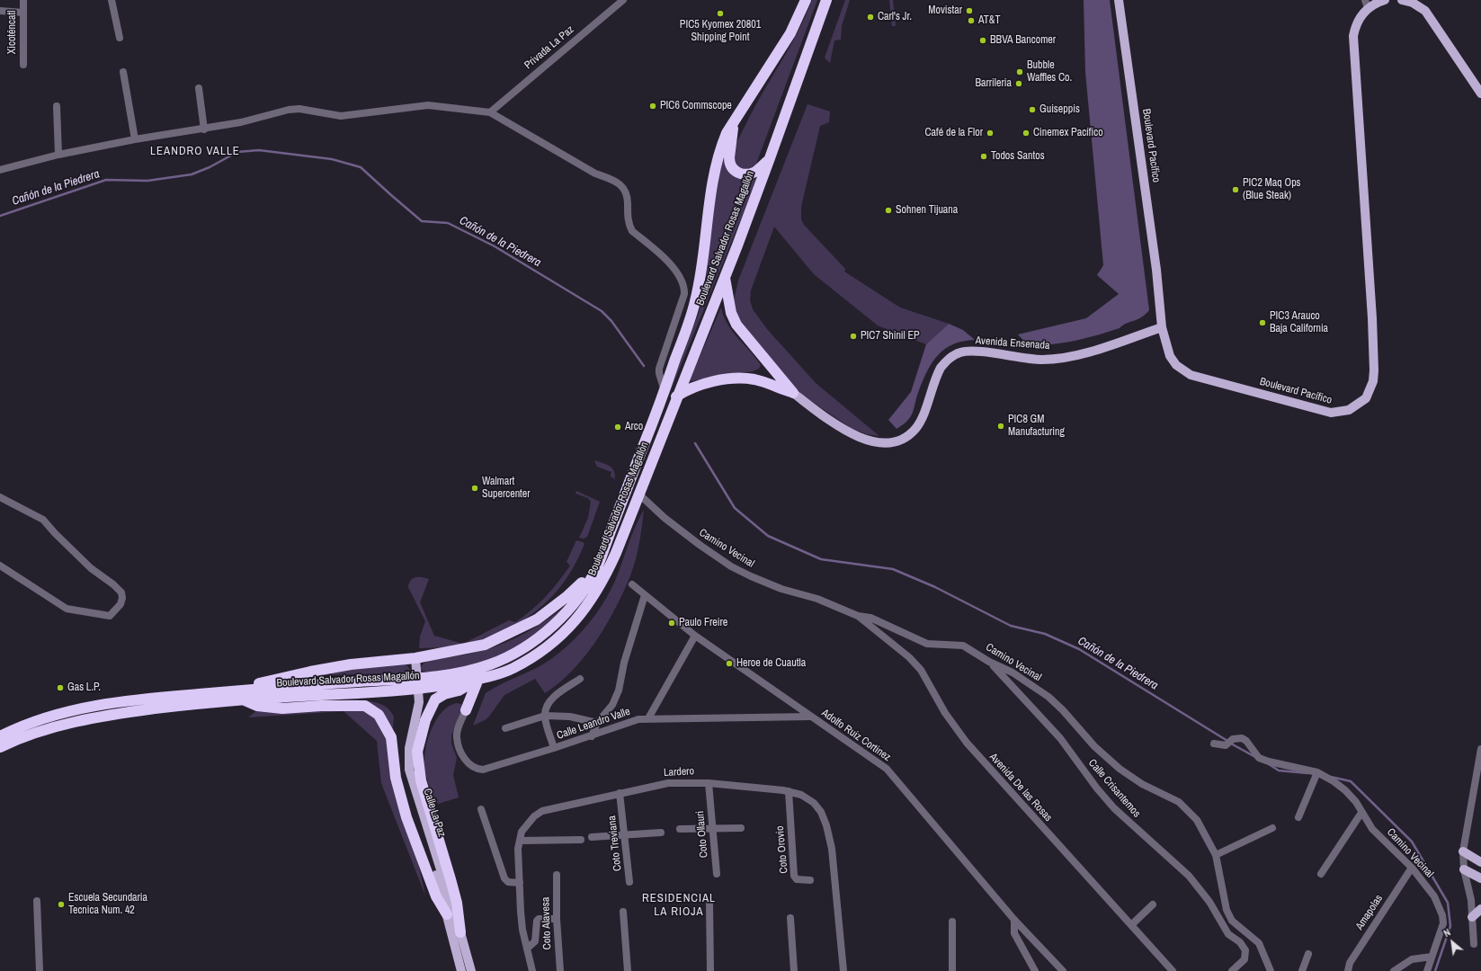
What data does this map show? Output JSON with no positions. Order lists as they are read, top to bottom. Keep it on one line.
{"streets":{"highway":["Boulevard Salvador Rosas Magallón"],"main road":["Boulevard Pacífico","Avenida Ensenada","Calle La Paz"],"street":["Xicoténcatl","Privada La Paz","Camino Vecinal","Calle Leandro Valle","Adolfo Ruiz Cortinez","Lardero","Avenida De las Rosas","Calle Crisantemos","Coto Ollauri","Coto Treviana","Coto Orovio","Amapolas","Coto Alavesa"]},"crossings":[["Boulevard Pacífico","Avenida Ensenada"],["Boulevard Salvador Rosas Magallón","Camino Vecinal"],["Camino Vecinal","Avenida De las Rosas"],["Camino Vecinal","Calle Crisantemos"],["Camino Vecinal","Amapolas"],["Calle Leandro Valle","Adolfo Ruiz Cortinez"],["Lardero","Coto Ollauri"],["Lardero","Coto Treviana"],["Lardero","Coto Orovio"]],"districts":["LEANDRO VALLE","RESIDENCIAL LA RIOJA"],"water":["Cañón de la Piedrera"],"places":["Movistar","PIC5 Kyomex 20801 Shipping Point","Carl's Jr.","AT&T","BBVA Bancomer","Bubble Waffles Co.","Barrileria","PIC6 Commscope","Guiseppis","Café de la Flor","Cinemex Pacífico","Todos Santos","PIC2 Maq Ops (Blue Steak)","Sohnen Tijuana","PIC3 Arauco Baja California","PIC7 Shinil EP","PIC8 GM Manufacturing","Arco","Walmart Supercenter","Paulo Freire","Heroe de Cuautla","Gas L.P.","Escuela Secundaria Tecnica Num. 42"],"north":"top left"}
